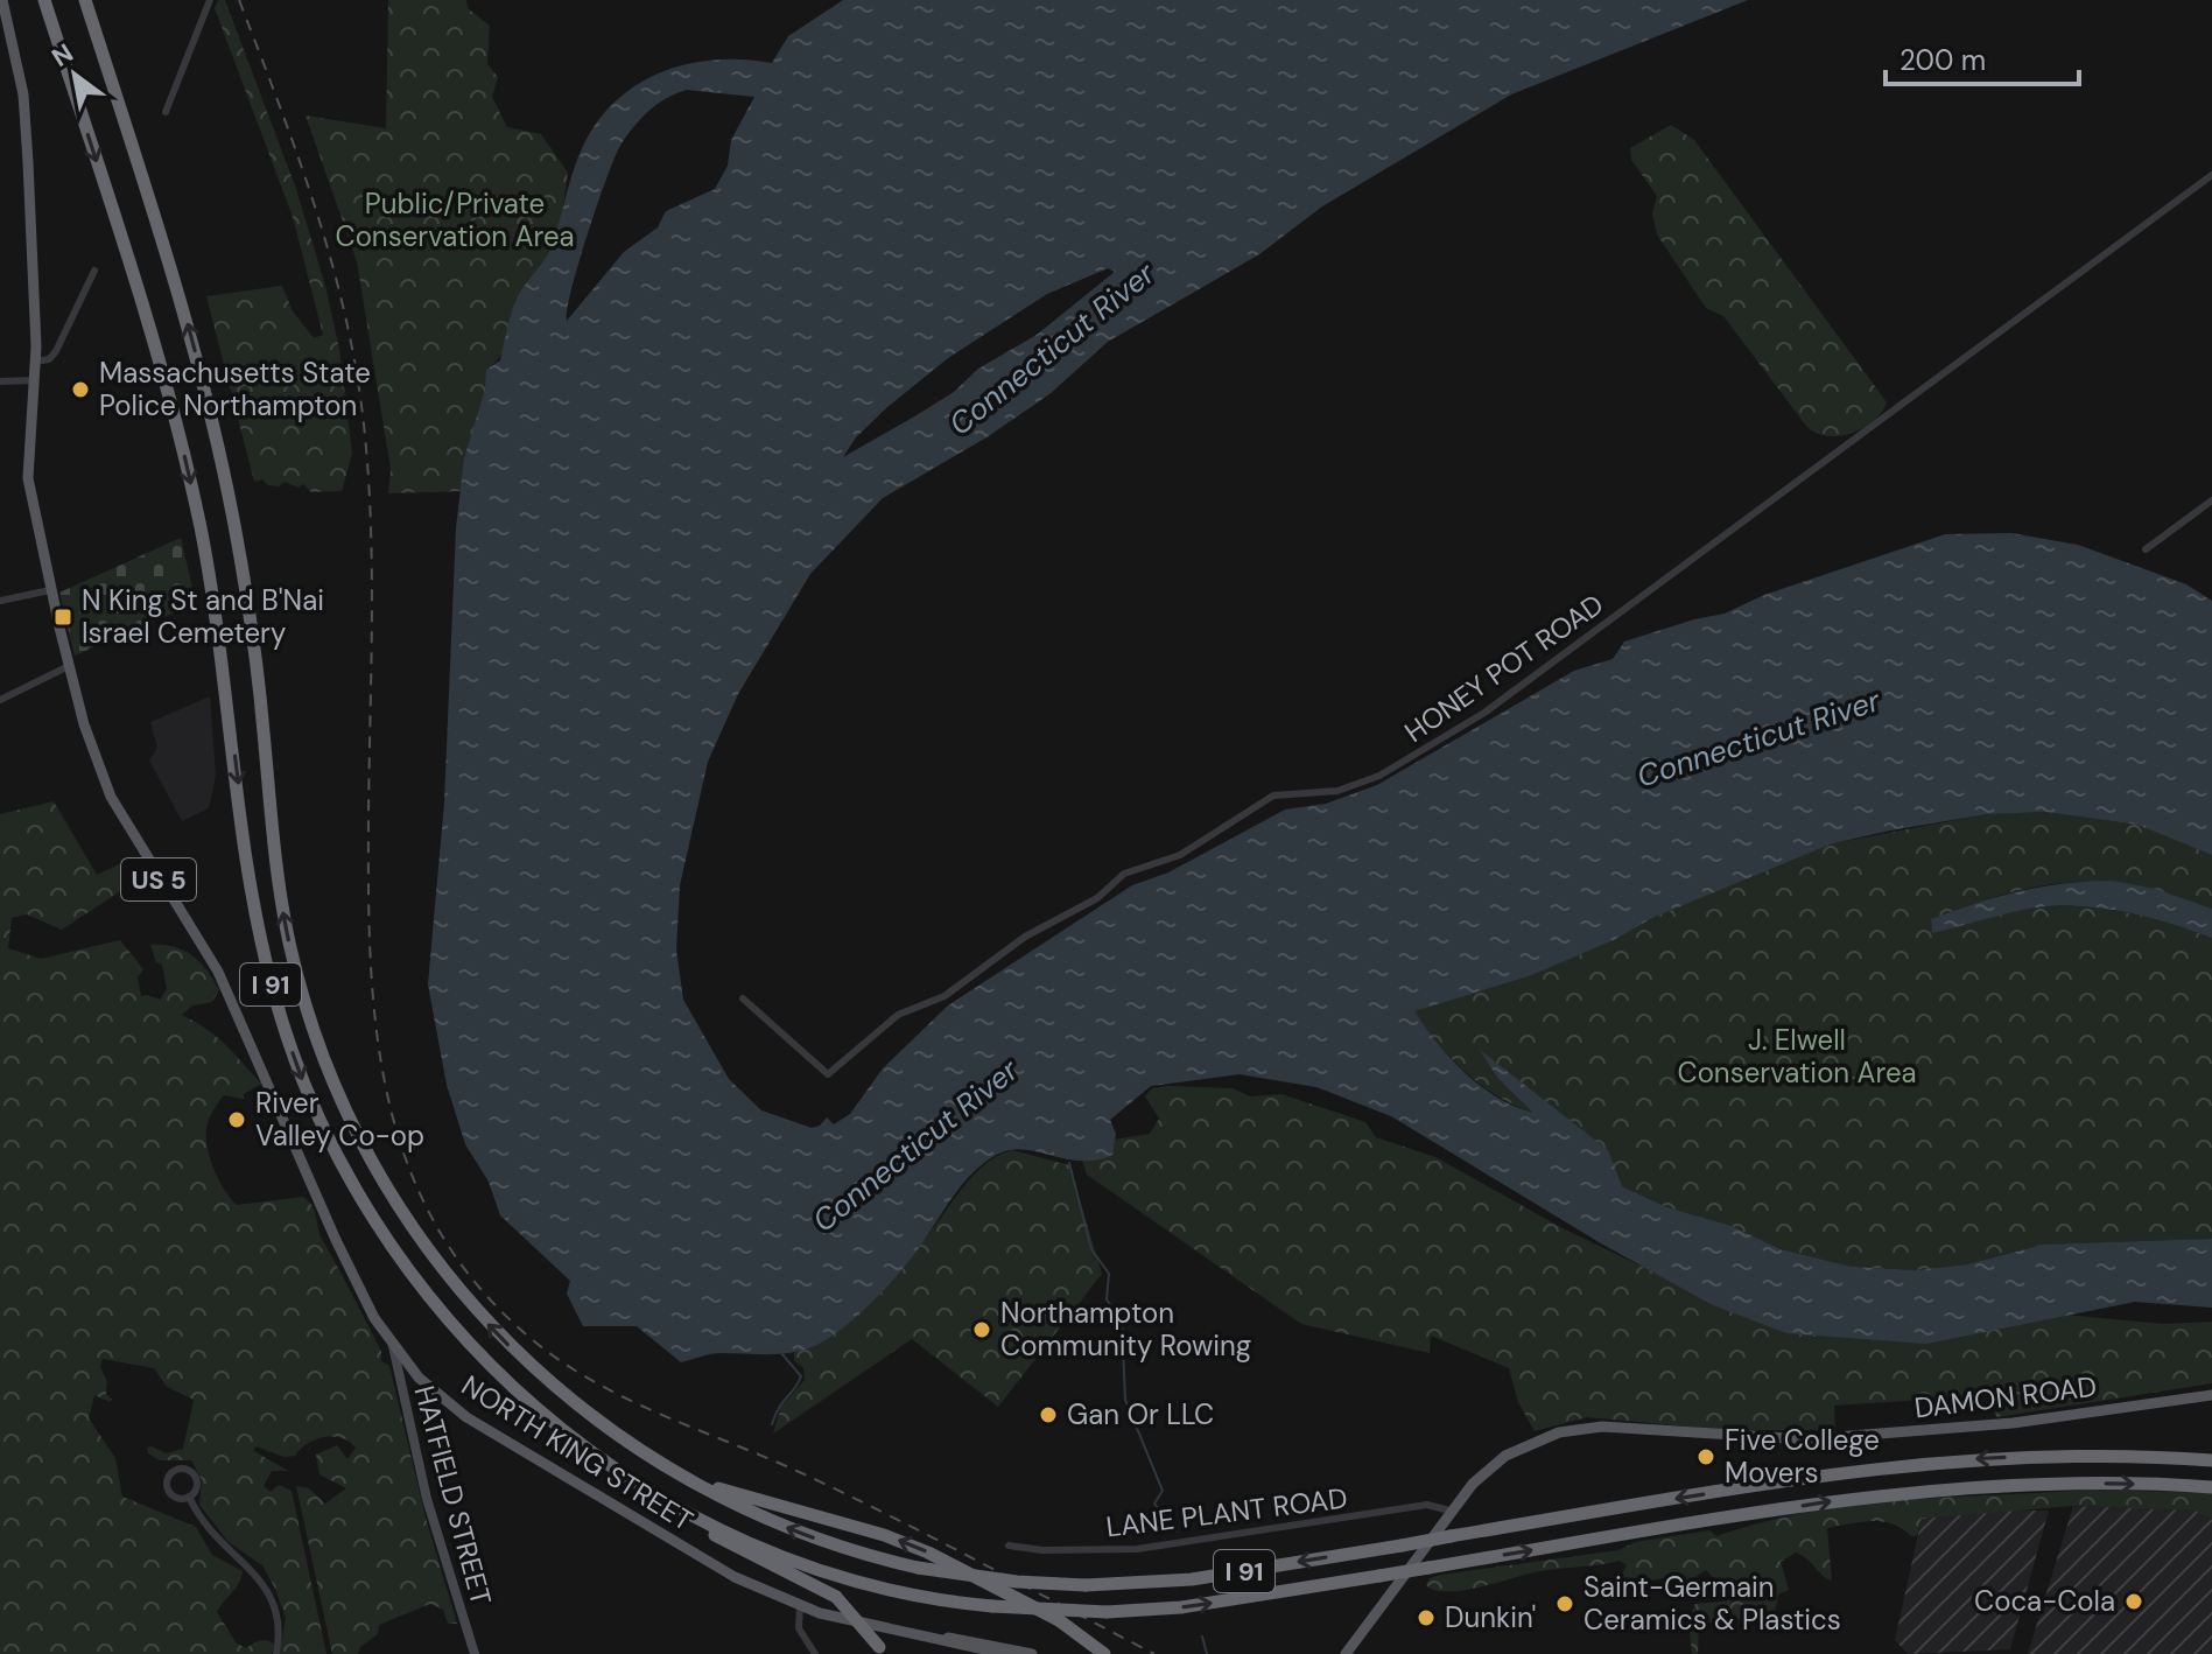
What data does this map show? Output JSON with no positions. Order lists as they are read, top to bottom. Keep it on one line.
{"streets":{"highway":["I 91"],"main road":["US 5","DAMON ROAD","NORTH KING STREET"],"street":["HONEY POT ROAD","HATFIELD STREET","LANE PLANT ROAD"]},"crossings":[["DAMON ROAD","LANE PLANT ROAD"],["NORTH KING STREET","HATFIELD STREET"]],"water":["Connecticut River"],"parks":["Public/Private Conservation Area","J. Elwell Conservation Area"],"places":{"other":["Massachusetts State Police Northampton","River Valley Co-op","Northampton Community Rowing","Gan Or LLC","Five College Movers","Coca-Cola","Saint-Germain Ceramics & Plastics","Dunkin'"],"transit":["N King St and B'Nai Israel Cemetery"]},"scale_bar":"200 m","north":"top left"}
